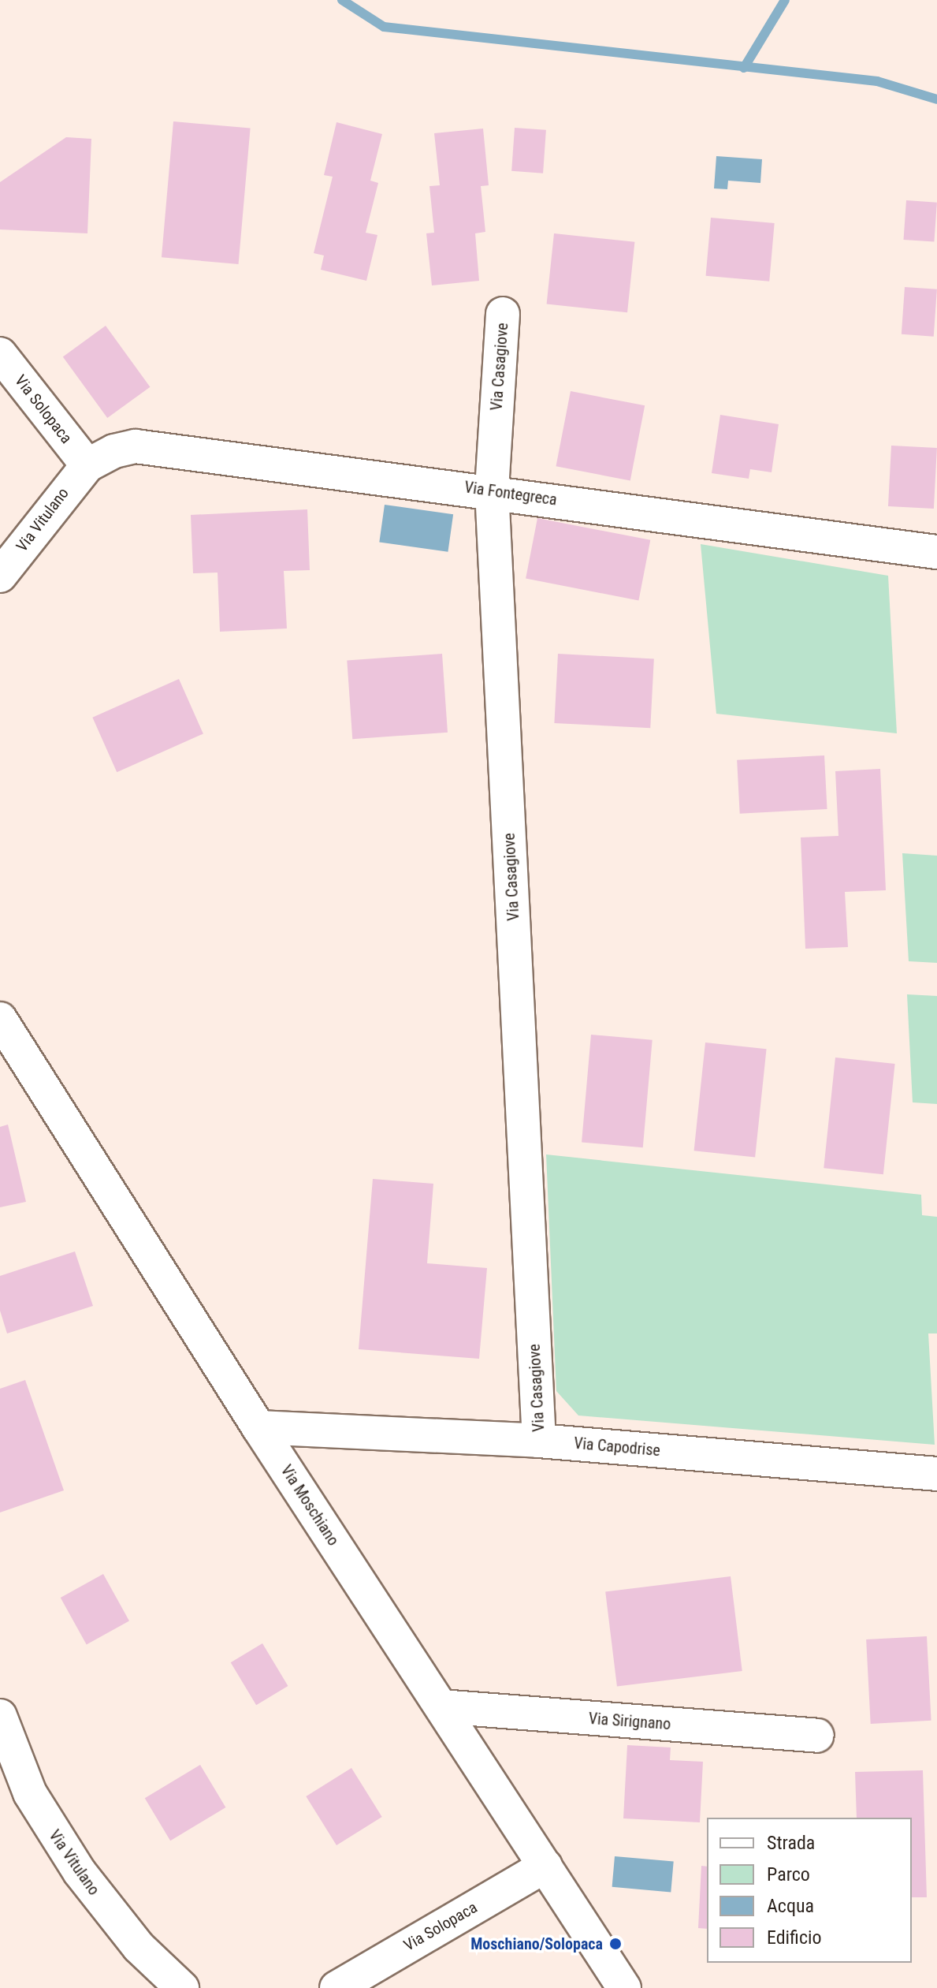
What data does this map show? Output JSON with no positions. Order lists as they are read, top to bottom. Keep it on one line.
{"streets":{"street":["Via Casagiove","Via Solopaca","Via Fontegreca","Via Vitulano","Via Capodrise","Via Moschiano","Via Sirignano"]},"crossings":[["Via Casagiove","Via Fontegreca"],["Via Casagiove","Via Capodrise"],["Via Solopaca","Via Fontegreca"],["Via Solopaca","Via Vitulano"],["Via Solopaca","Via Moschiano"],["Via Fontegreca","Via Vitulano"],["Via Capodrise","Via Moschiano"],["Via Moschiano","Via Sirignano"]],"places":["Moschiano/Solopaca"],"legend":["Strada","Parco","Acqua","Edificio"]}
